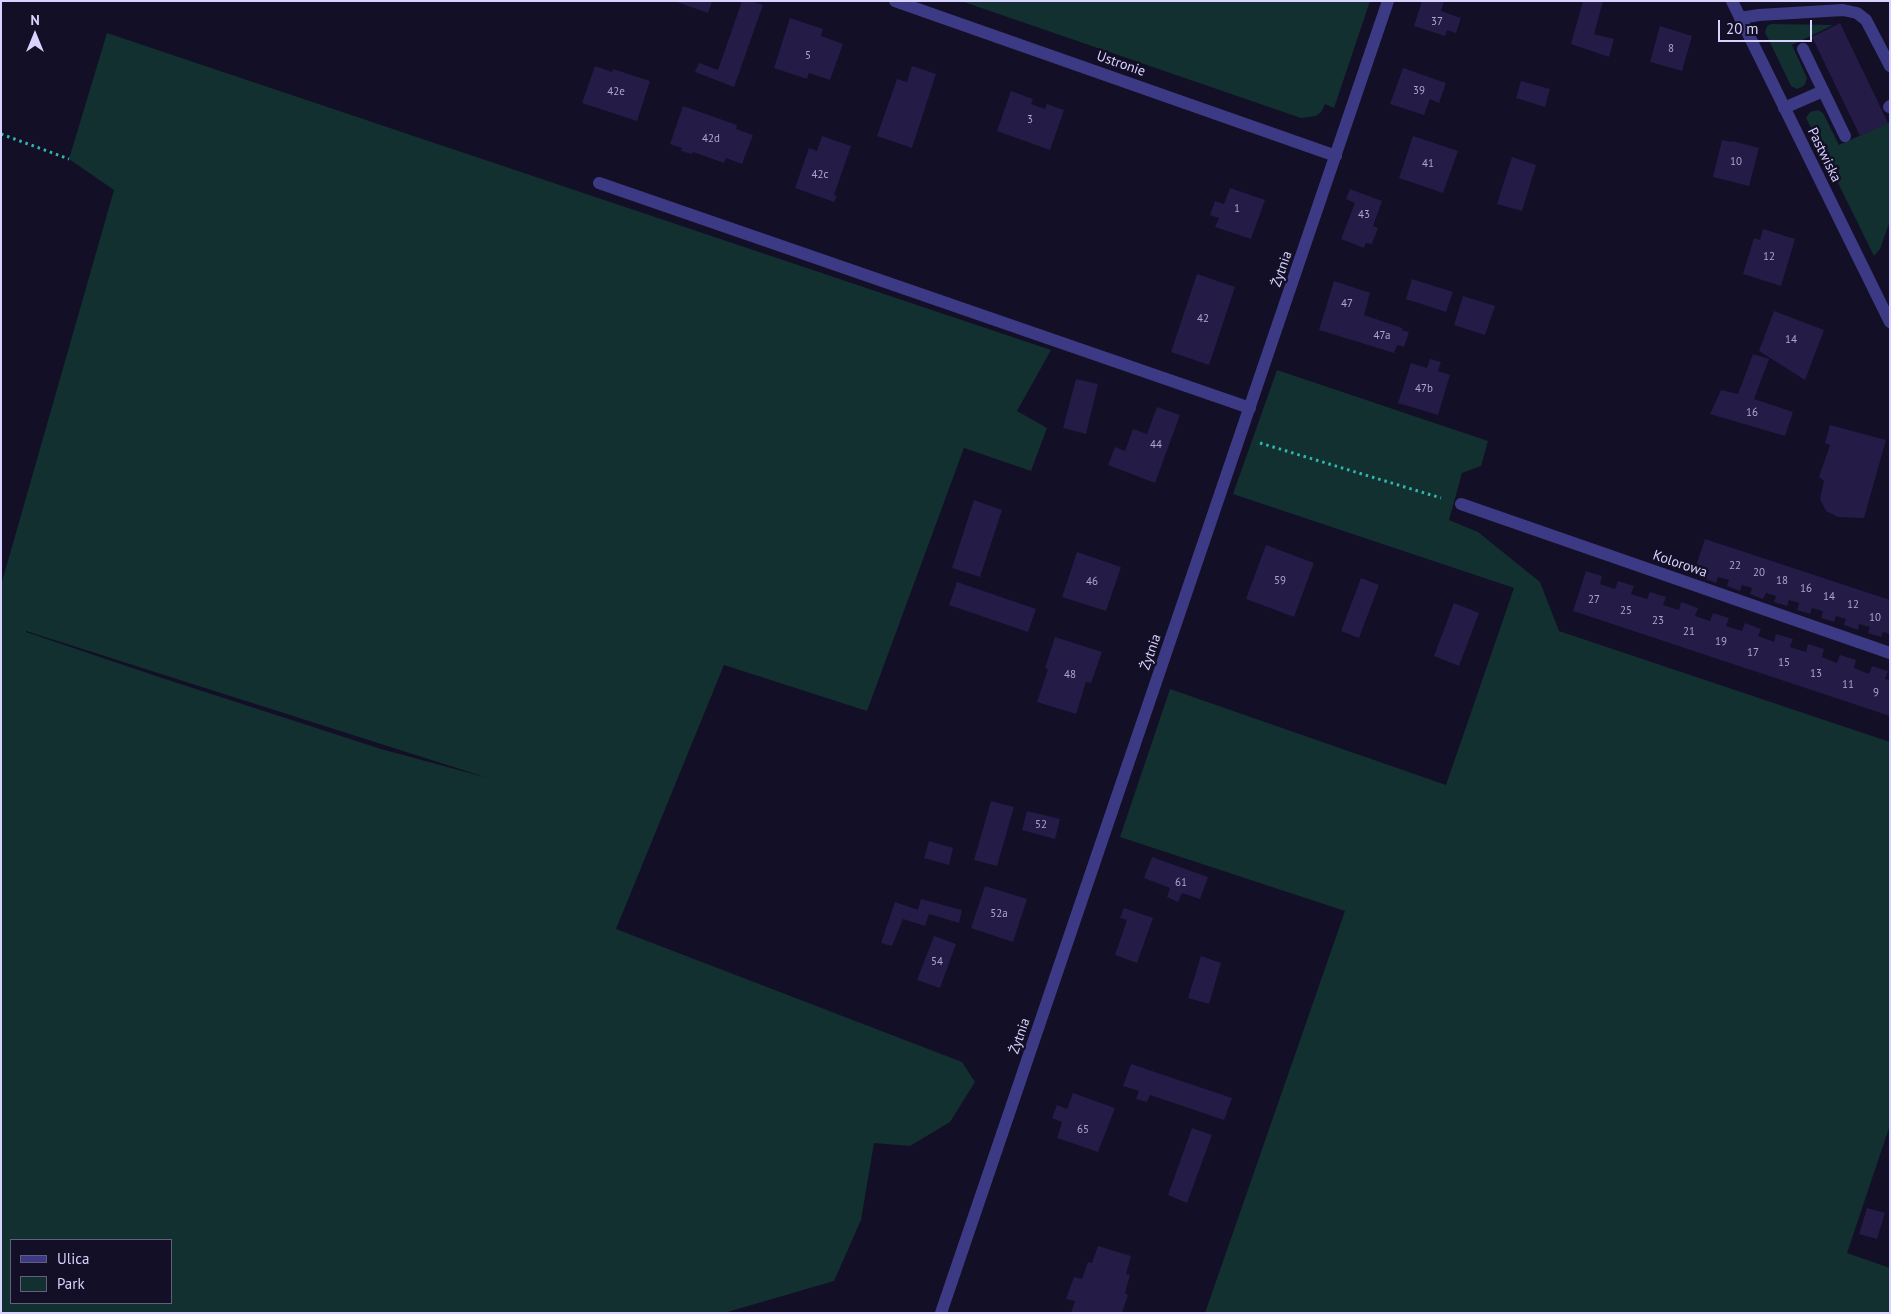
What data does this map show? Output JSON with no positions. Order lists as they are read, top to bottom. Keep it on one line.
{"streets":{"street":["Ustronie","Pastwiska","Żytnia","Kolorowa"]},"crossings":[["Ustronie","Żytnia"]],"house_numbers":["37","8","5","39","42e","3","42d","10","41","42c","1","43","12","47","42","47a","14","47b","16","44","22","20","59","18","46","16","14","27","12","25","10","23","21","19","17","15","13","48","11","9","52","61","52a","54","65"],"legend":["Ulica","Park"],"scale_bar":"20 m","north":"top"}
